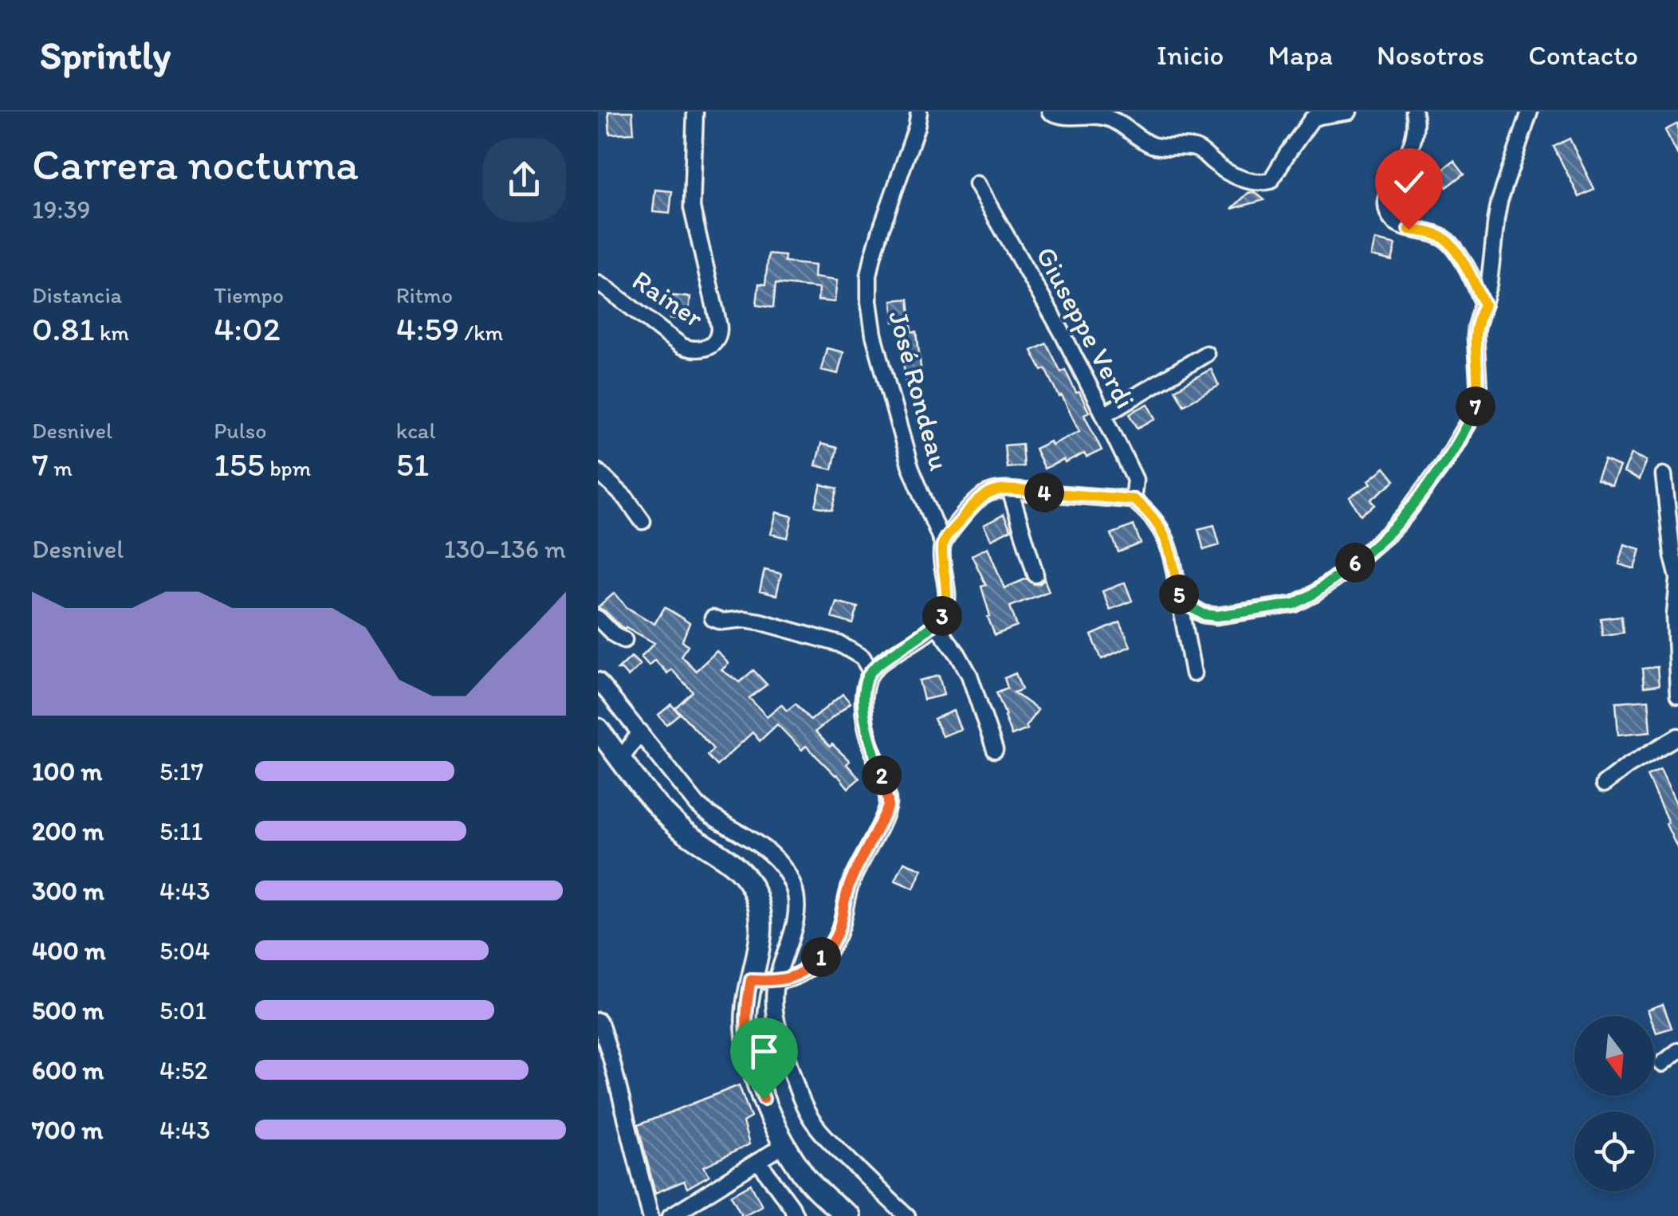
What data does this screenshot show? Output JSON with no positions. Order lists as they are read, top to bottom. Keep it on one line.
{"streets":{"street":["Rainer","Giuseppe Verdi","José Rondeau"]},"north":"bottom","page":{"header":"Sprintly","nav":["Inicio","Mapa","Nosotros","Contacto"],"heading":["Carrera nocturna","19:39"],"stats":[["Distancia","0.81 km"],["Tiempo","4:02"],["Ritmo","4:59 /km"],["Desnivel","7 m"],["Pulso","155 bpm"],["kcal","51"]],"pins":["7","4","6","5","3","2","1"],"chart":["Desnivel","130–136 m"],"list":[{"name":"100 m","note":"5:17"},{"name":"200 m","note":"5:11"},{"name":"300 m","note":"4:43"},{"name":"400 m","note":"5:04"},{"name":"500 m","note":"5:01"},{"name":"600 m","note":"4:52"},{"name":"700 m","note":"4:43"}]}}
